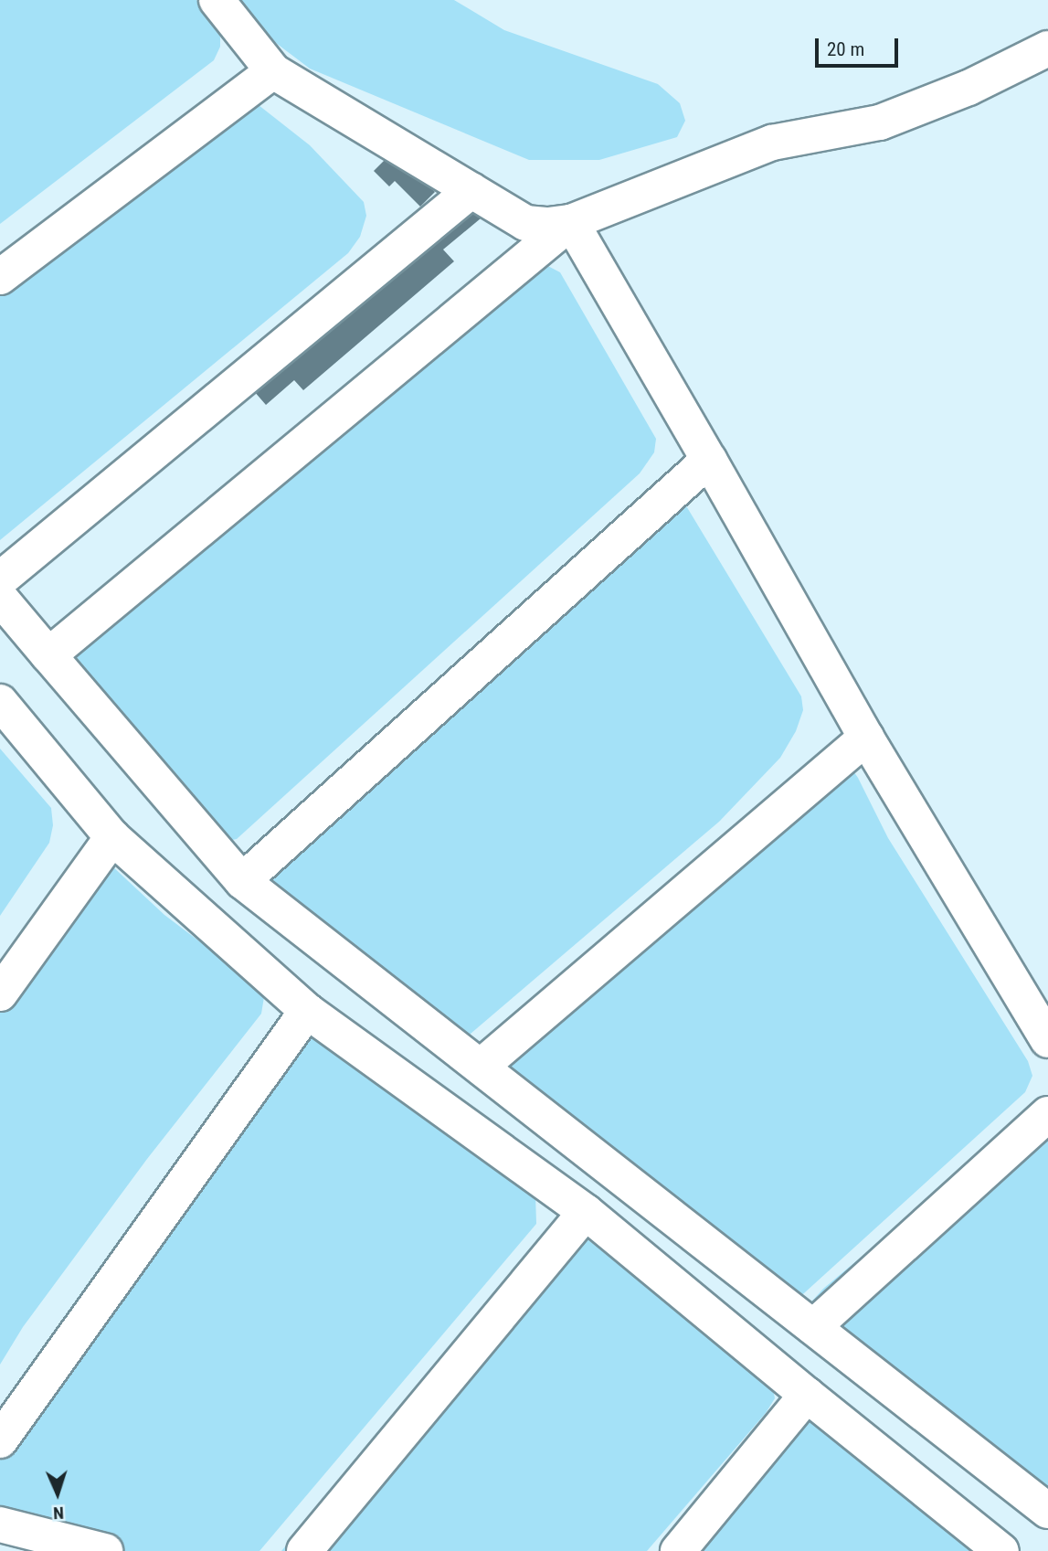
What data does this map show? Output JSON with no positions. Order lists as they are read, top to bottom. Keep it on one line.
{"scale_bar":"20 m","north":"bottom"}
